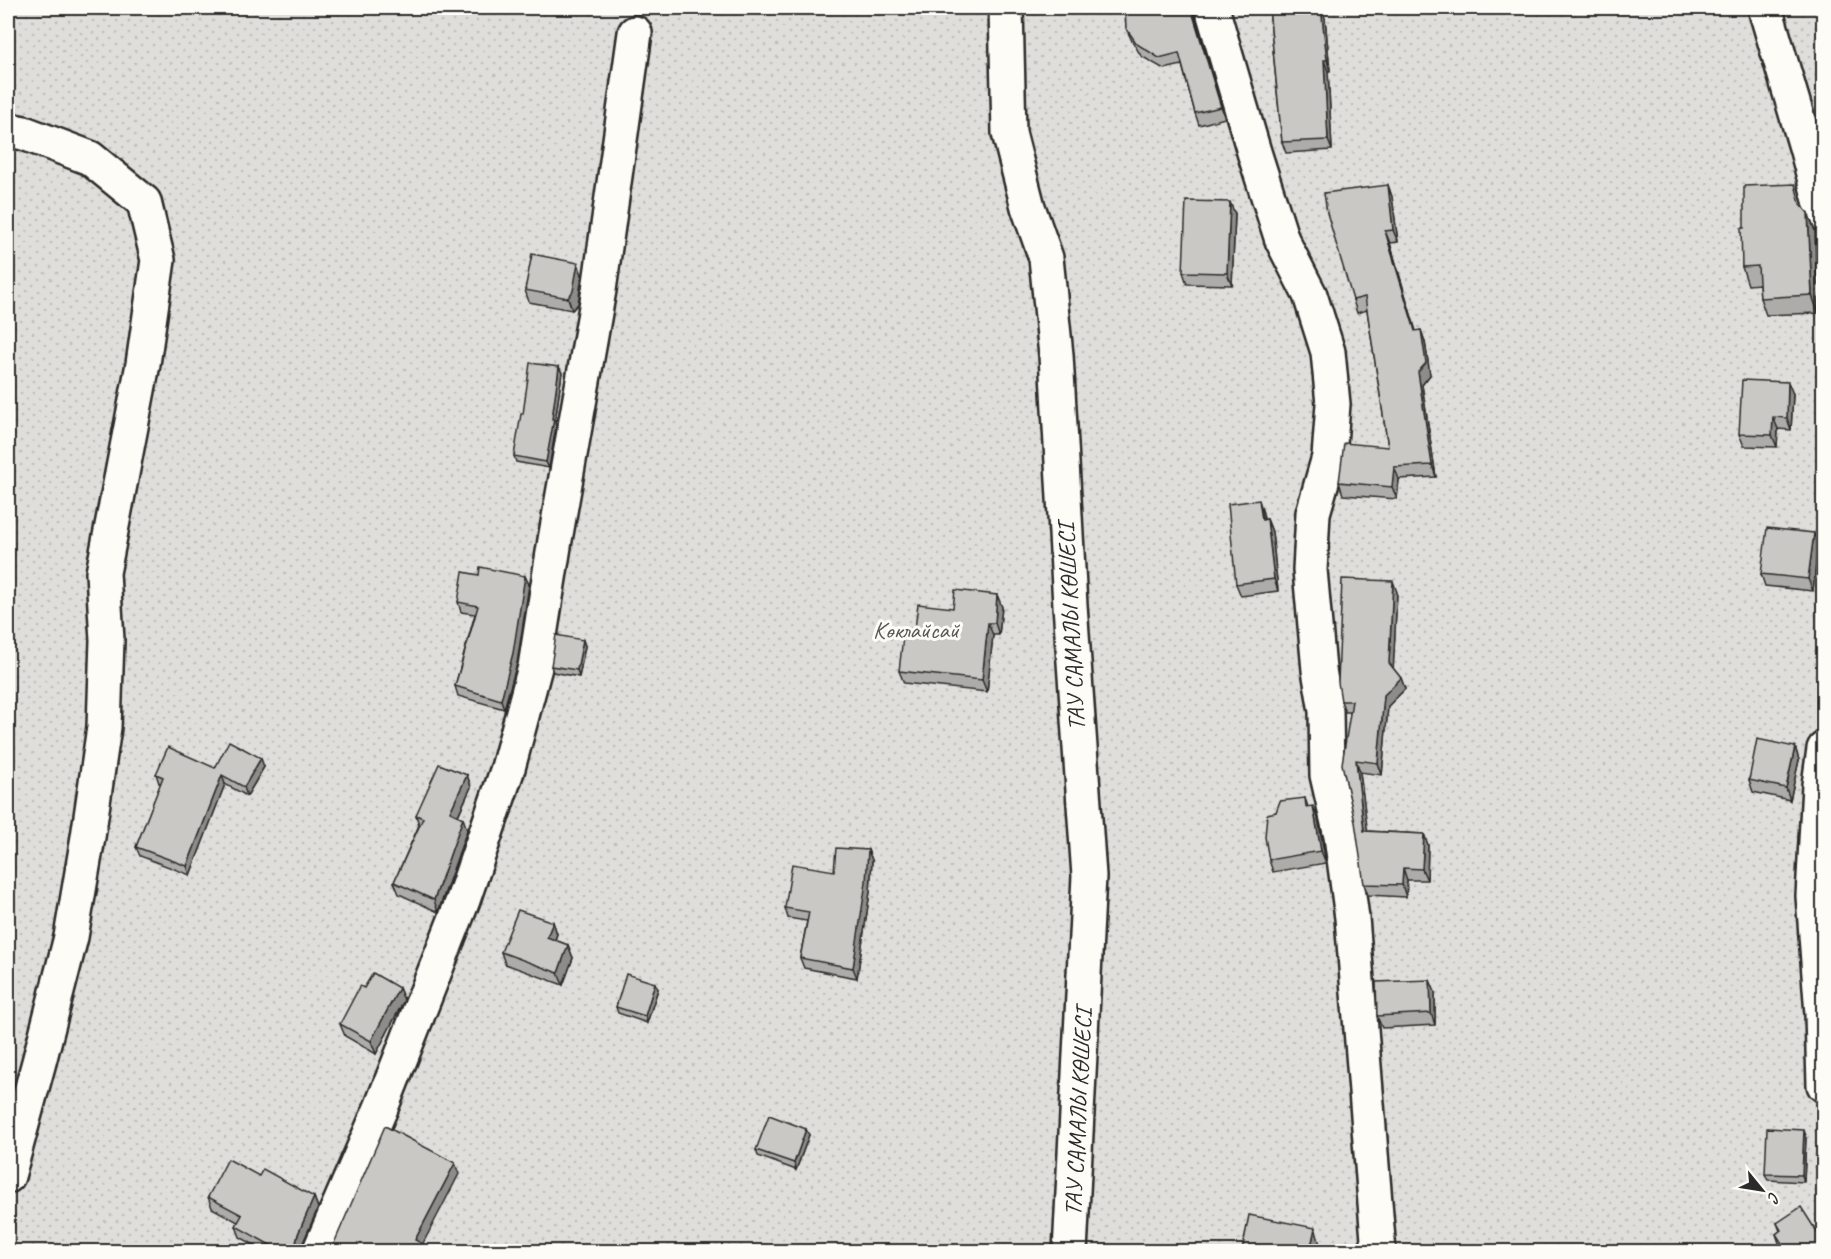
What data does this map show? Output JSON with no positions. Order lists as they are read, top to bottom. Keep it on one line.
{"streets":{"street":["ТАУ САМАЛЫ КӨШЕСІ"]},"parks":["Көклайсай"],"north":"bottom right"}
